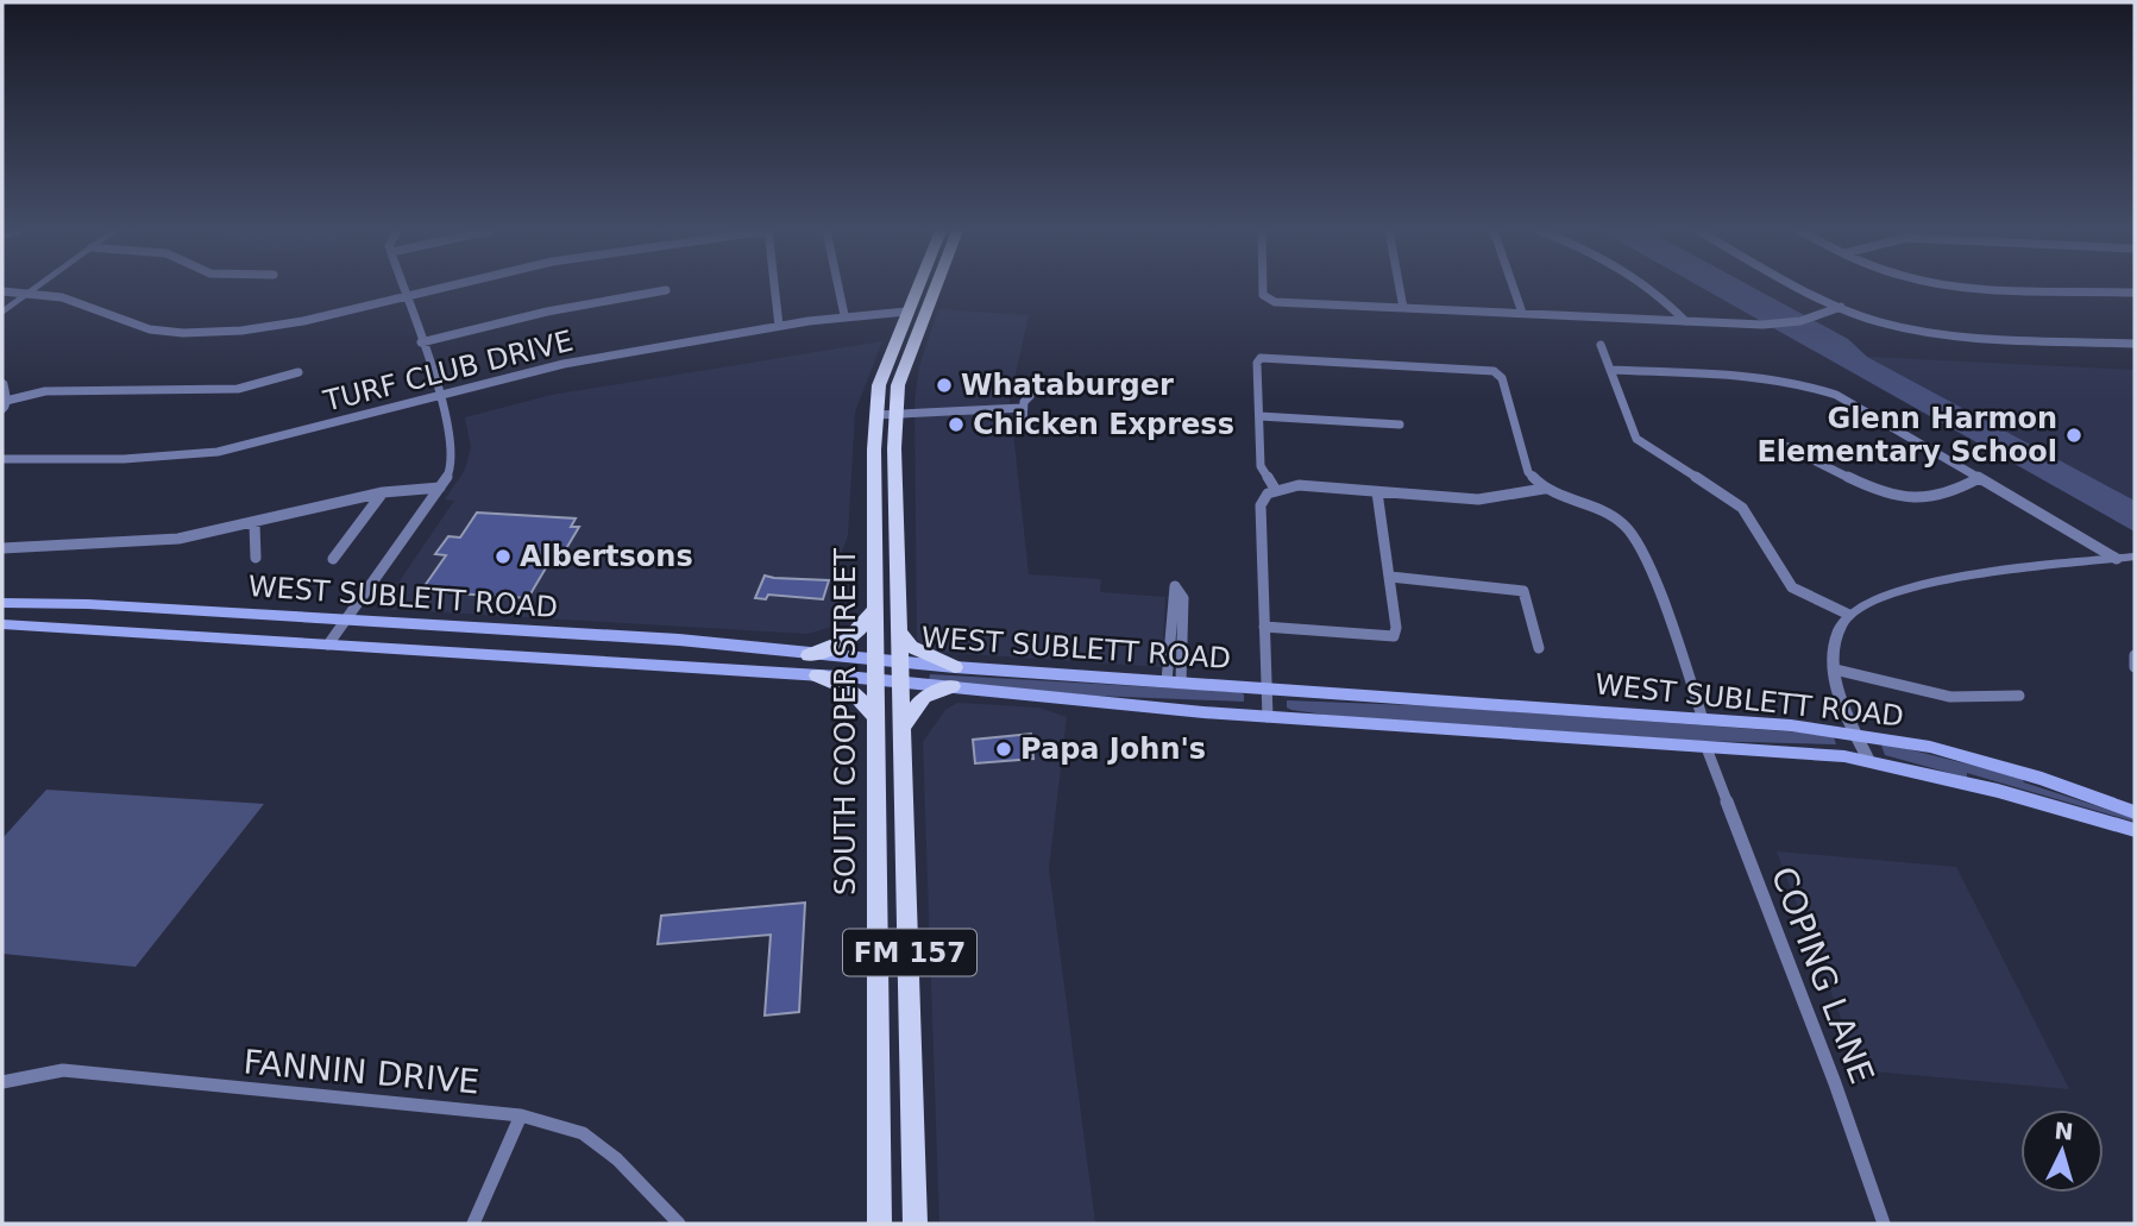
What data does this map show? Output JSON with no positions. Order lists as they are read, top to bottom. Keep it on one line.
{"streets":{"main road":["WEST SUBLETT ROAD","SOUTH COOPER STREET","FM 157"],"street":["TURF CLUB DRIVE","COPING LANE","FANNIN DRIVE"]},"crossings":[["TURF CLUB DRIVE","SOUTH COOPER STREET"],["WEST SUBLETT ROAD","SOUTH COOPER STREET"],["WEST SUBLETT ROAD","COPING LANE"]],"places":["Whataburger","Chicken Express","Glenn Harmon Elementary School","Albertsons","Papa John's"],"north":"top"}
